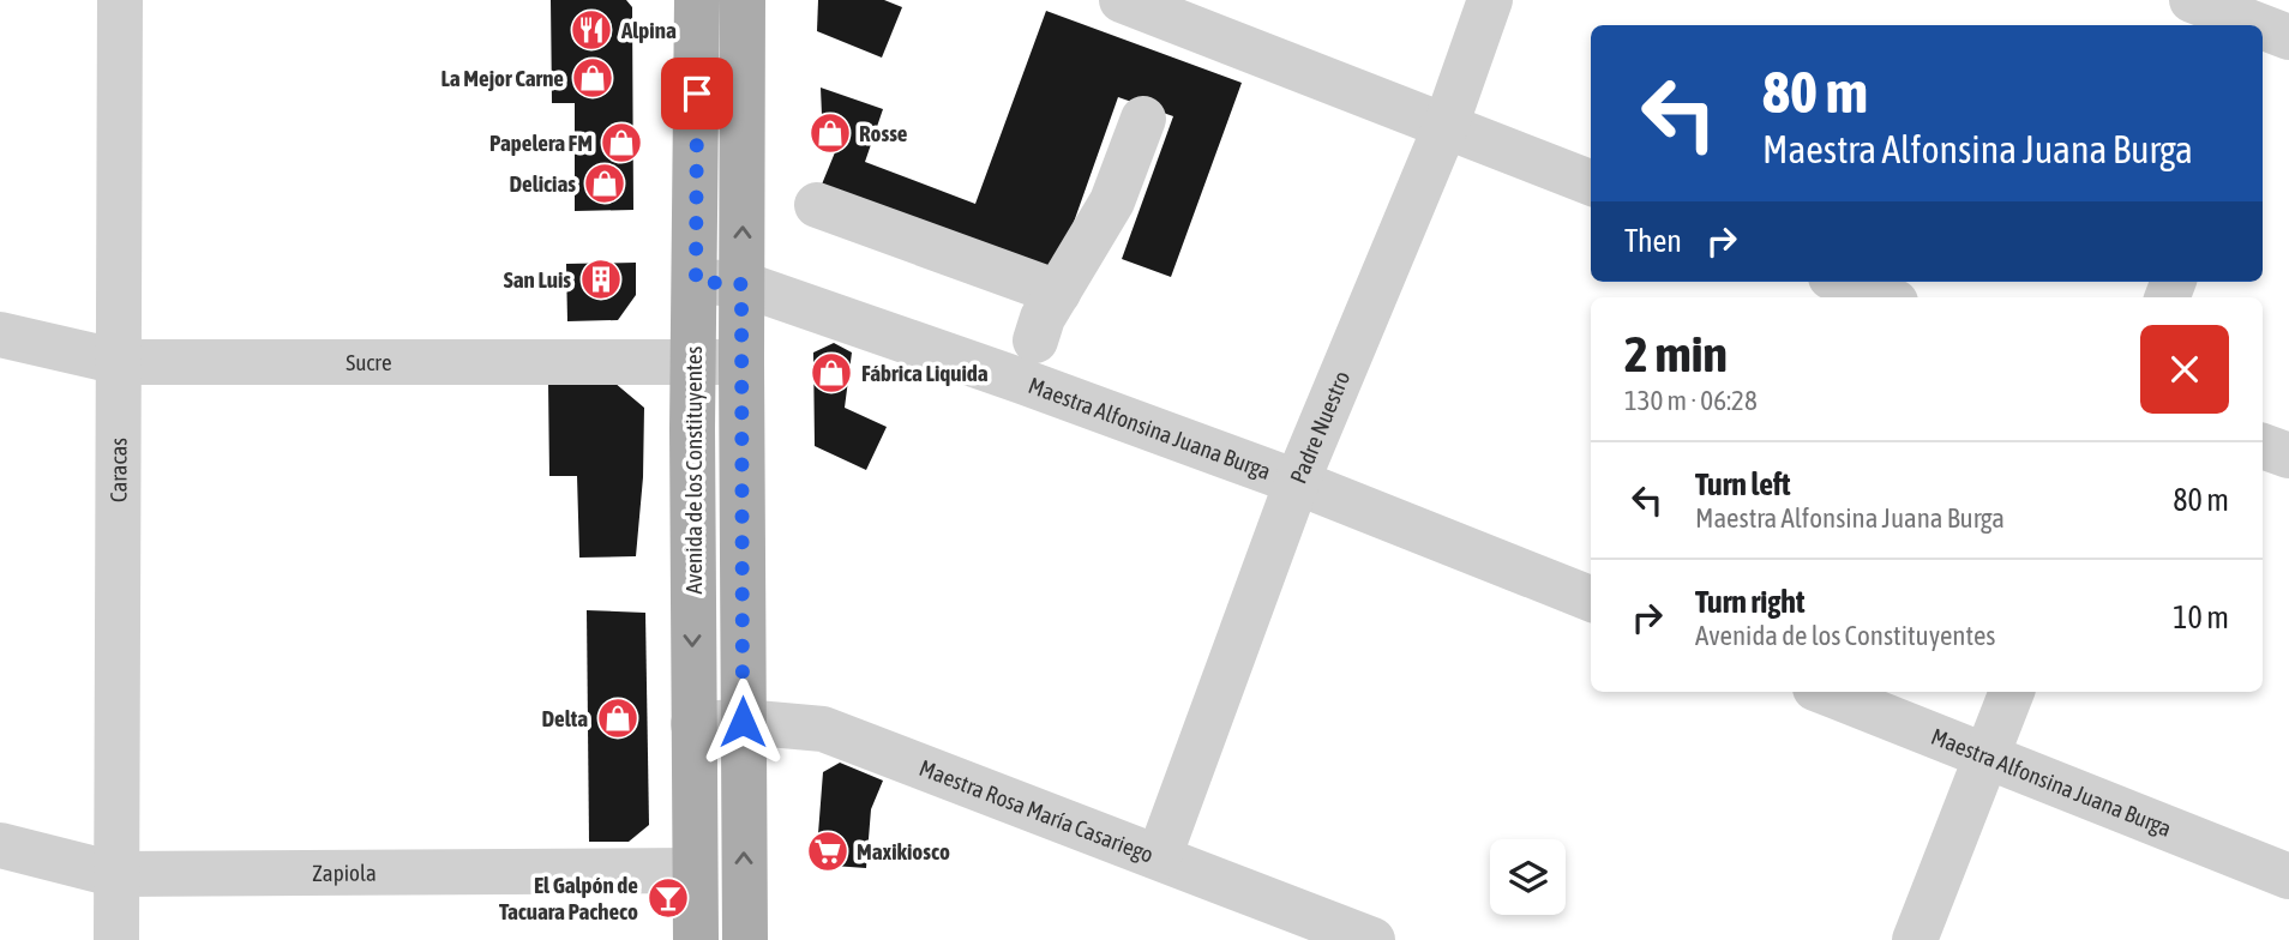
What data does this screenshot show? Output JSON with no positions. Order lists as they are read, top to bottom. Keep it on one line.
{"streets":{"main road":["Avenida de los Constituyentes"],"street":["Sucre","Padre Nuestro","Maestra Alfonsina Juana Burga","Caracas","Maestra Rosa María Casariego","Zapiola"]},"crossings":[["Sucre","Caracas"],["Sucre","Avenida de los Constituyentes"],["Padre Nuestro","Maestra Alfonsina Juana Burga"],["Padre Nuestro","Maestra Rosa María Casariego"],["Maestra Alfonsina Juana Burga","Avenida de los Constituyentes"],["Caracas","Zapiola"],["Avenida de los Constituyentes","Maestra Rosa María Casariego"],["Avenida de los Constituyentes","Zapiola"]],"places":{"restaurant":["Alpina"],"shop":["La Mejor Carne","Rosse","Papelera FM","Delicias","Fábrica Liquida","Delta"],"building":["San Luis"],"supermarket":["Maxikiosco"],"bar":["El Galpón de Tacuara Pacheco"]},"page":{"turn":["80 m","Maestra Alfonsina Juana Burga"],"then":"Then","heading":["2 min","130 m · 06:28"],"list":[{"name":"Turn left","note":"Maestra Alfonsina Juana Burga","value":"80 m"},{"name":"Turn right","note":"Avenida de los Constituyentes","value":"10 m"}]}}
